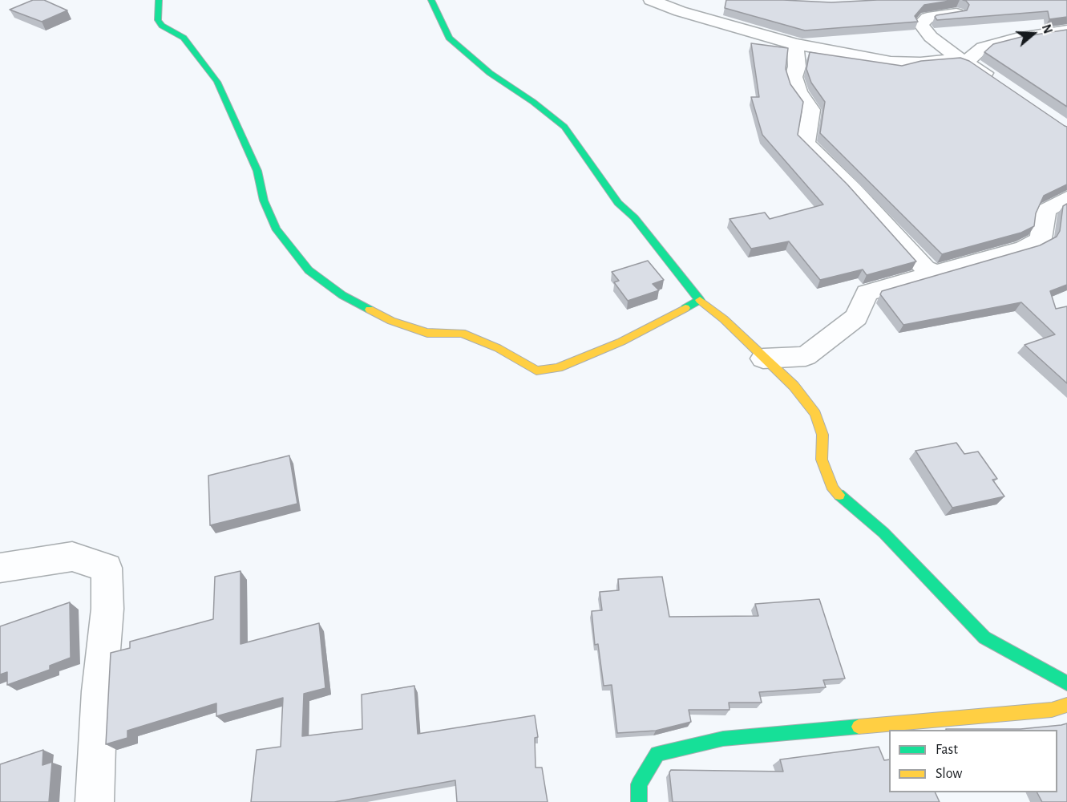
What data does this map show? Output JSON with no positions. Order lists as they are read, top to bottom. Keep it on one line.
{"legend":["Fast","Slow"],"north":"right"}
